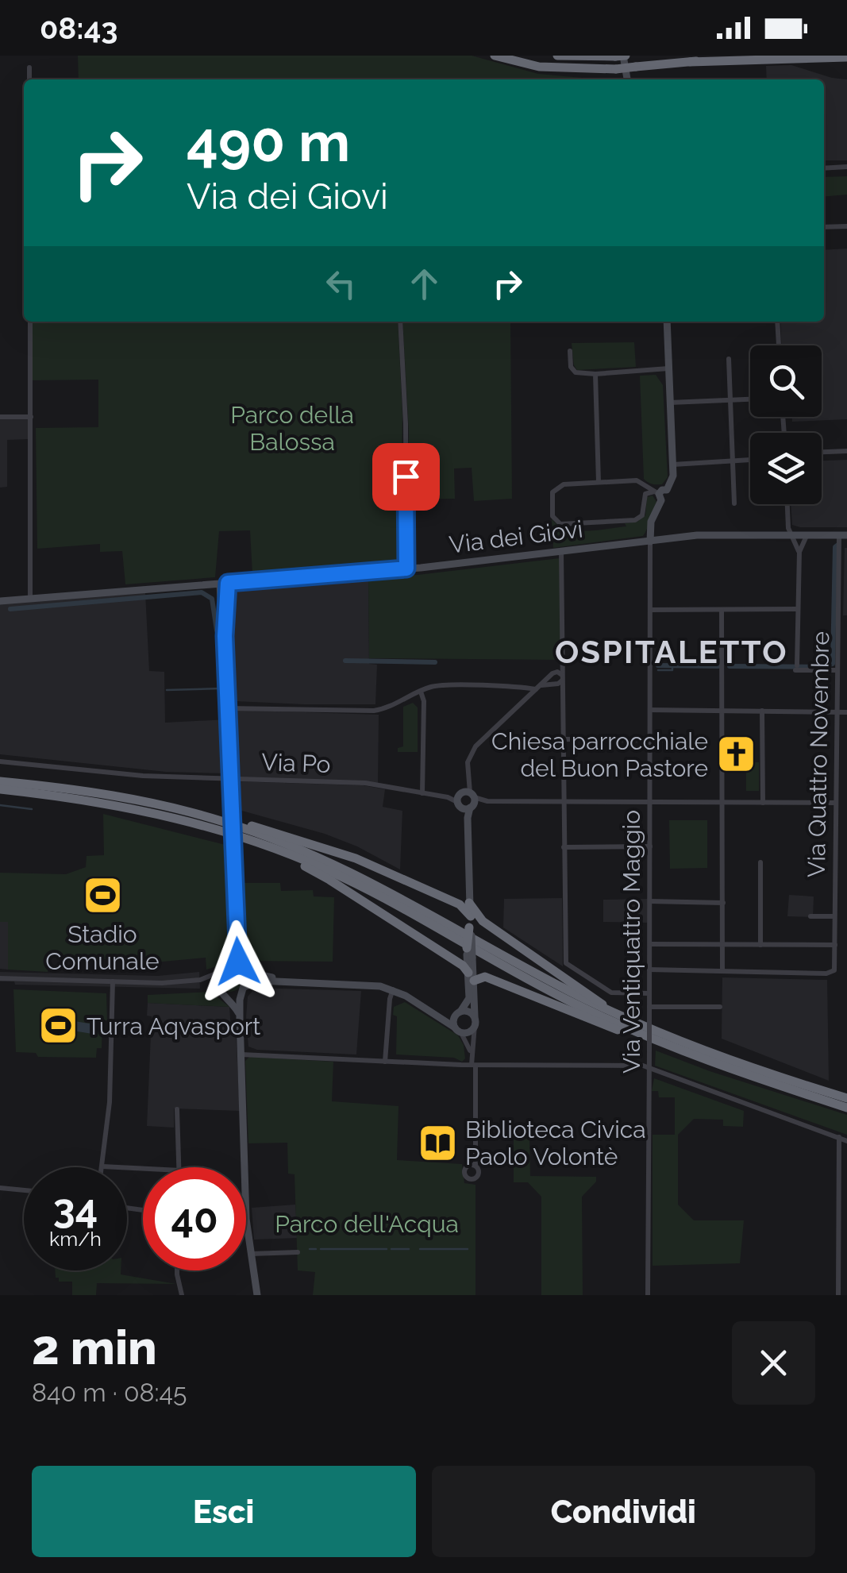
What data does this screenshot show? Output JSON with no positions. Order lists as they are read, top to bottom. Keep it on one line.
{"streets":{"street":["Via dei Giovi","Via Quattro Novembre","Via Po","Via Ventiquattro Maggio"]},"crossings":[["Via dei Giovi","Via Quattro Novembre"],["Via dei Giovi","Via Ventiquattro Maggio"],["Via Quattro Novembre","Via Po"],["Via Po","Via Ventiquattro Maggio"]],"districts":["OSPITALETTO"],"parks":["Parco della Balossa","Parco dell'Acqua"],"places":{"church":["Chiesa parrocchiale del Buon Pastore"],"sports":["Stadio Comunale","Turra Aqvasport"],"library":["Biblioteca Civica Paolo Volontè"]},"page":{"status":"08:43","turn":["490 m","Via dei Giovi"],"speed":"34 km/h","limit":"40","heading":["2 min","840 m · 08:45"],"buttons":["Esci","Condividi"]}}
